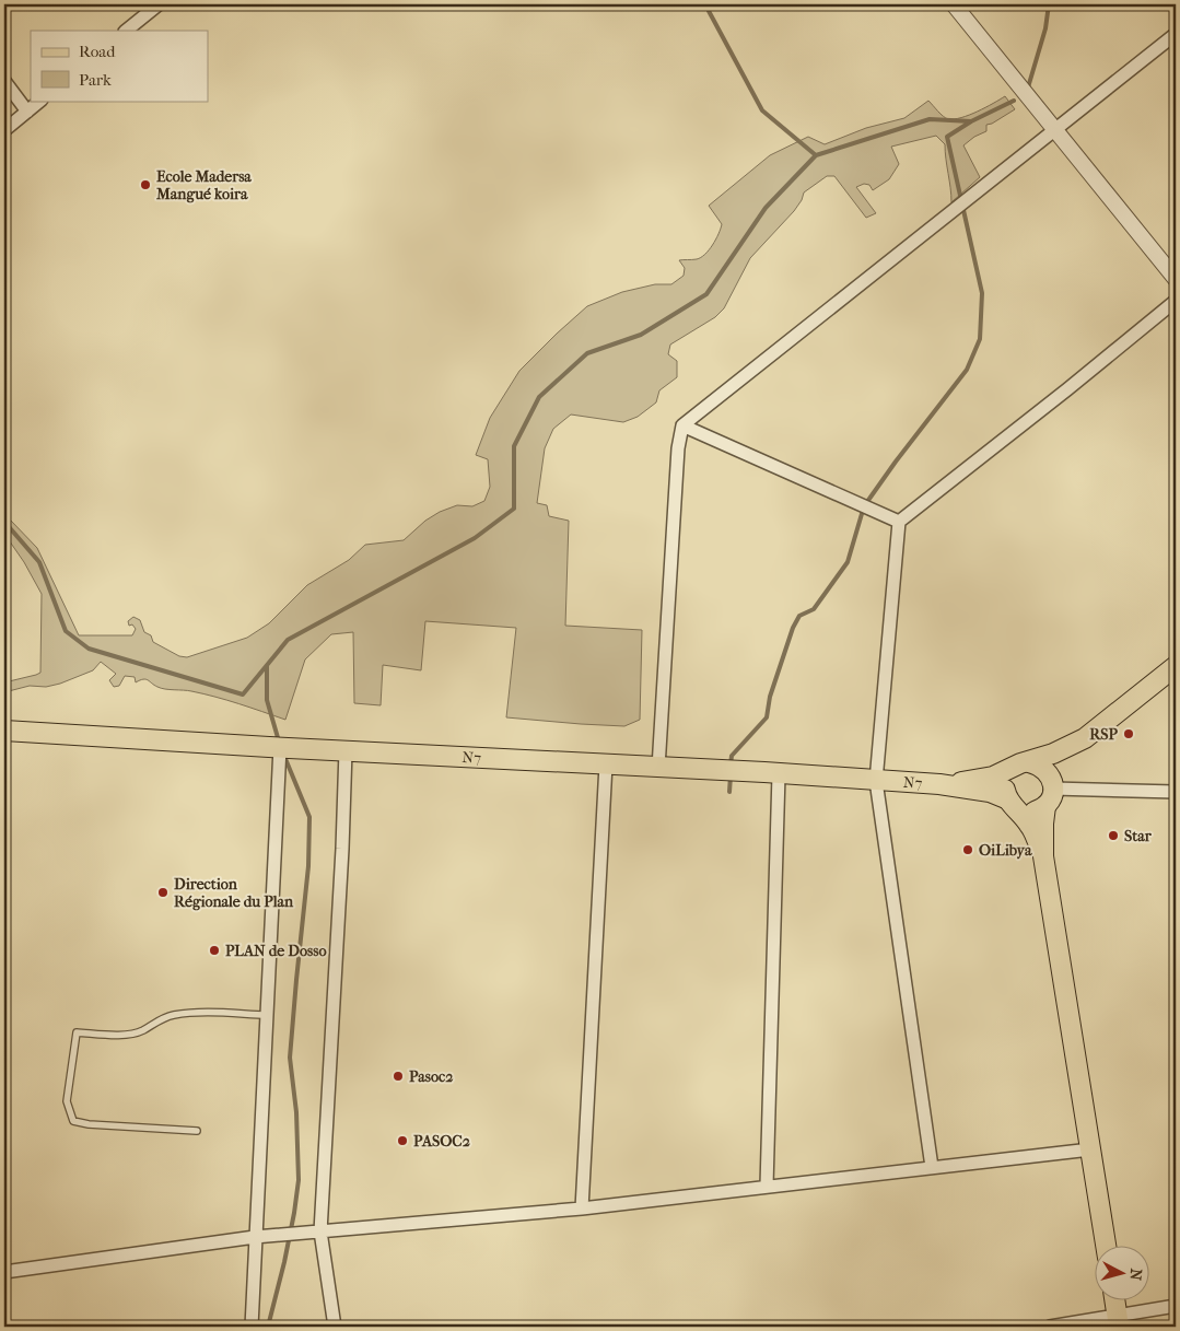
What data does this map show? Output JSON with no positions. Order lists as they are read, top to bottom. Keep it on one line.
{"streets":{"main road":["N7"]},"places":["Ecole Madersa Mangué koira","RSP","Star","OiLibya","Direction Régionale du Plan","PLAN de Dosso","Pasoc2","PASOC2"],"legend":["Road","Park"],"north":"right"}
